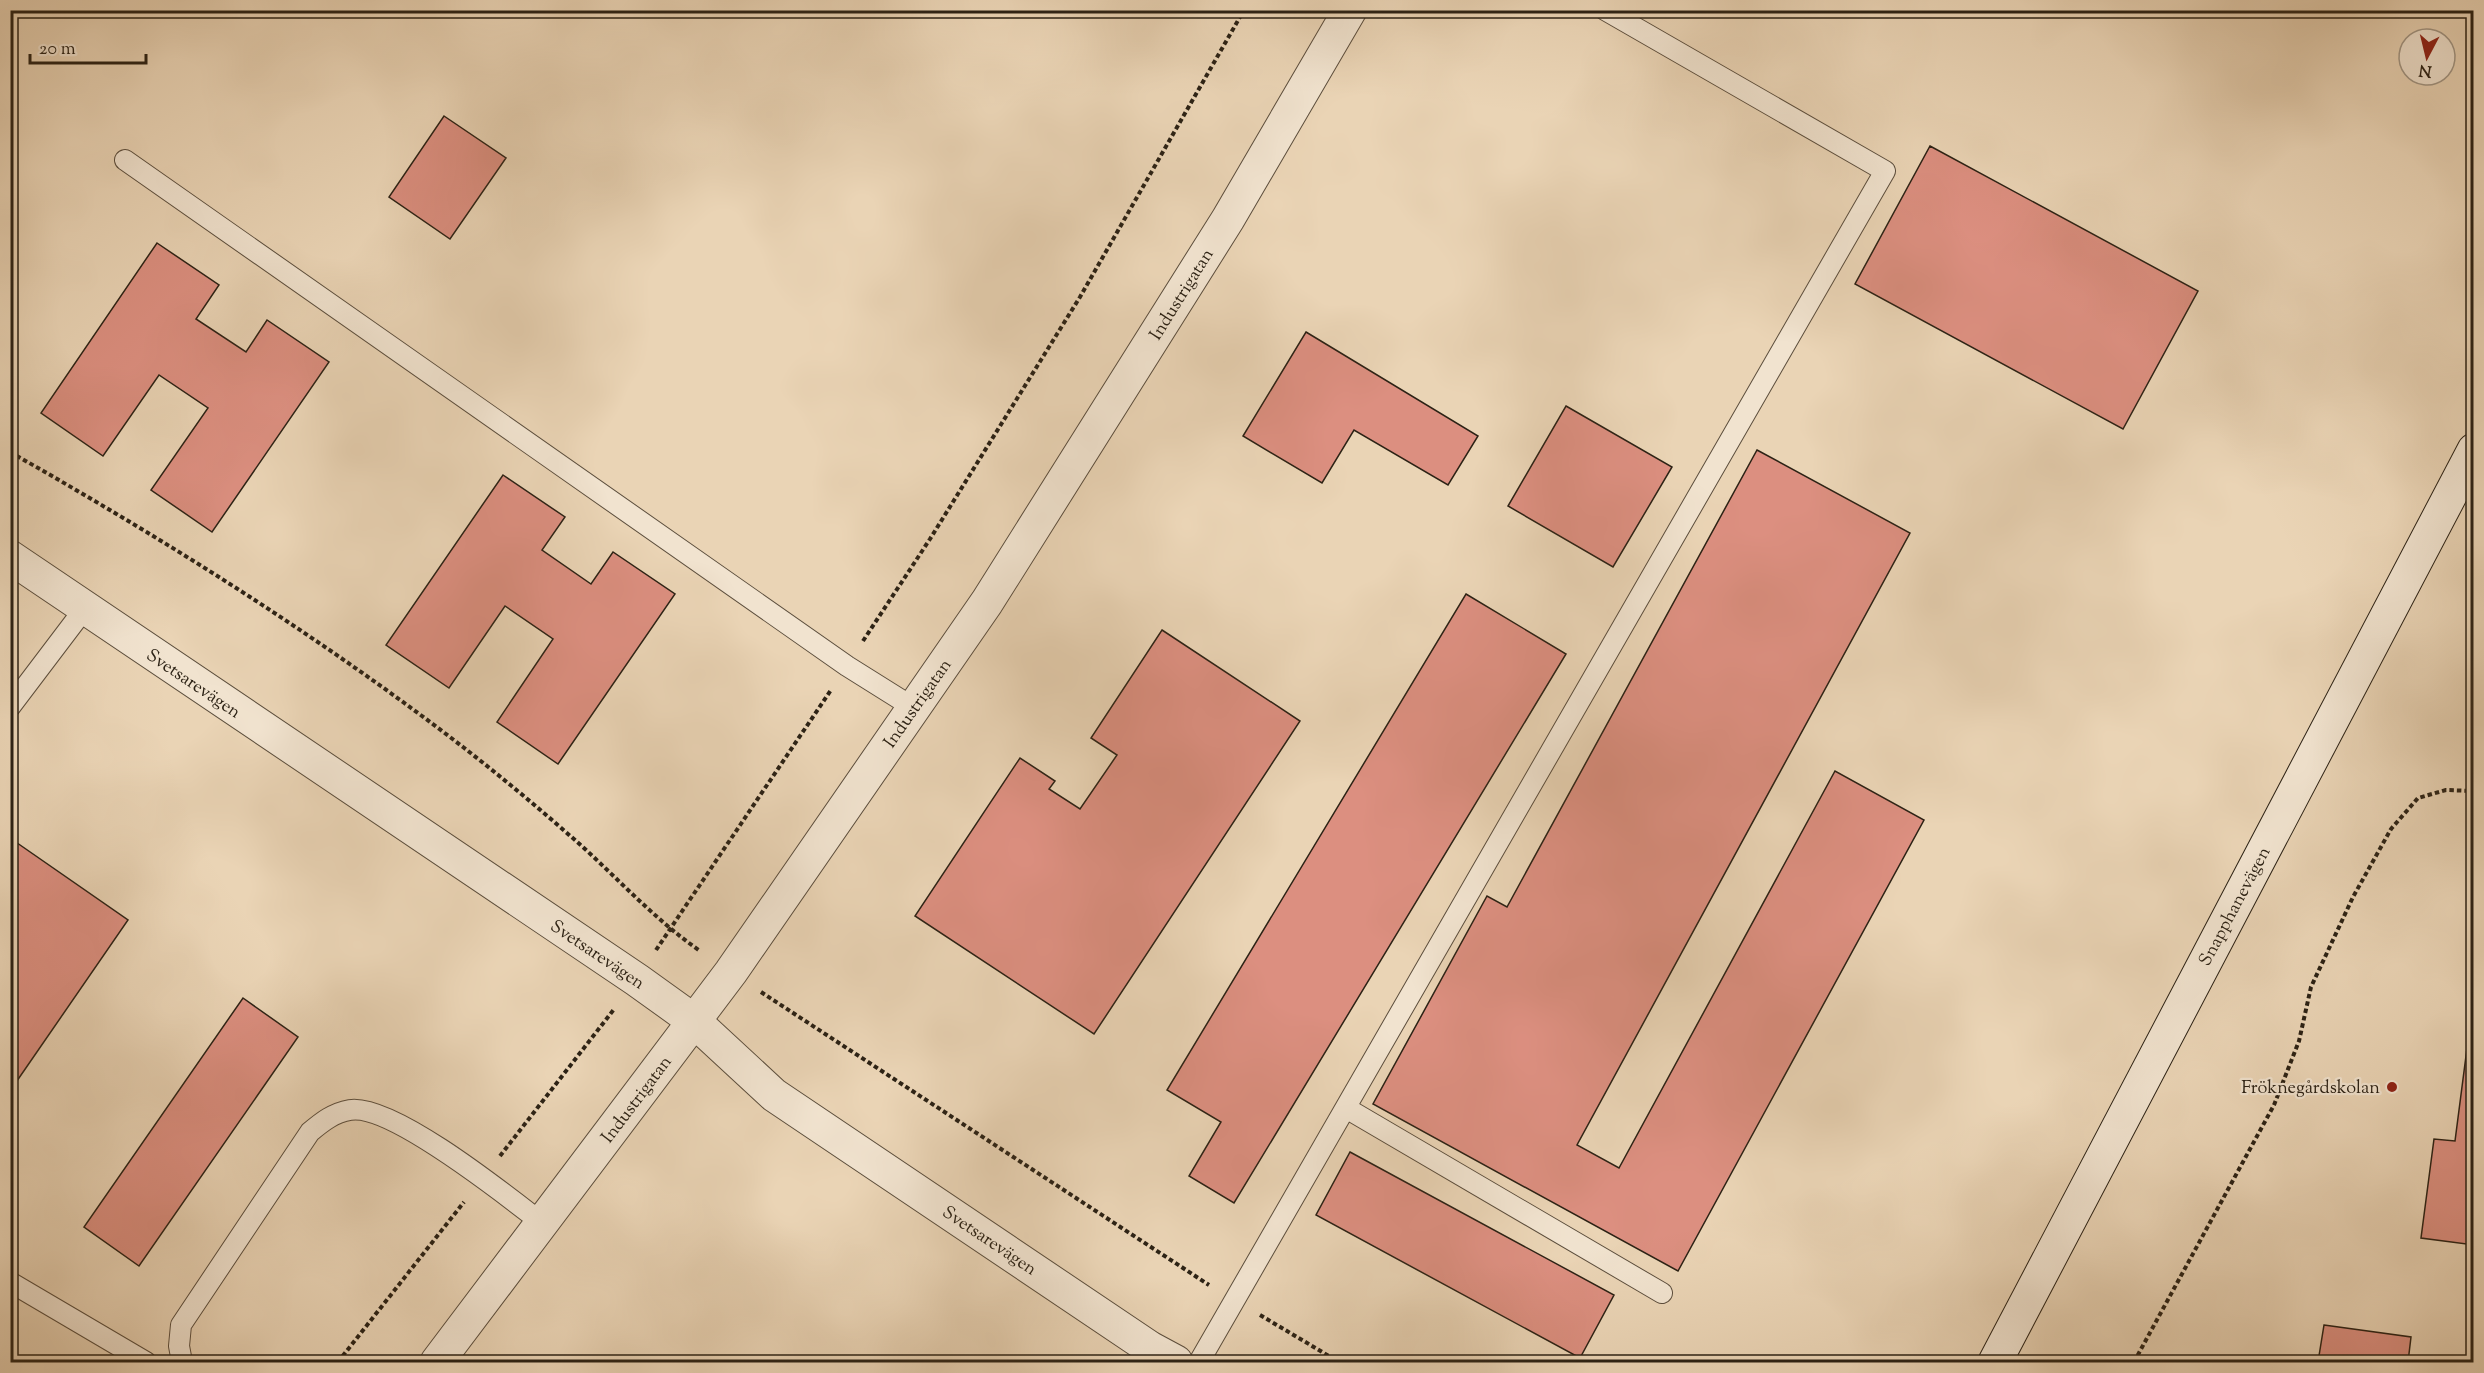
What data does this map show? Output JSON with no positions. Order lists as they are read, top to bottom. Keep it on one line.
{"streets":{"street":["Industrigatan","Svetsarevägen","Snapphanevägen"]},"crossings":[["Industrigatan","Svetsarevägen"]],"places":["Fröknegårdskolan"],"scale_bar":"20 m","north":"bottom"}
